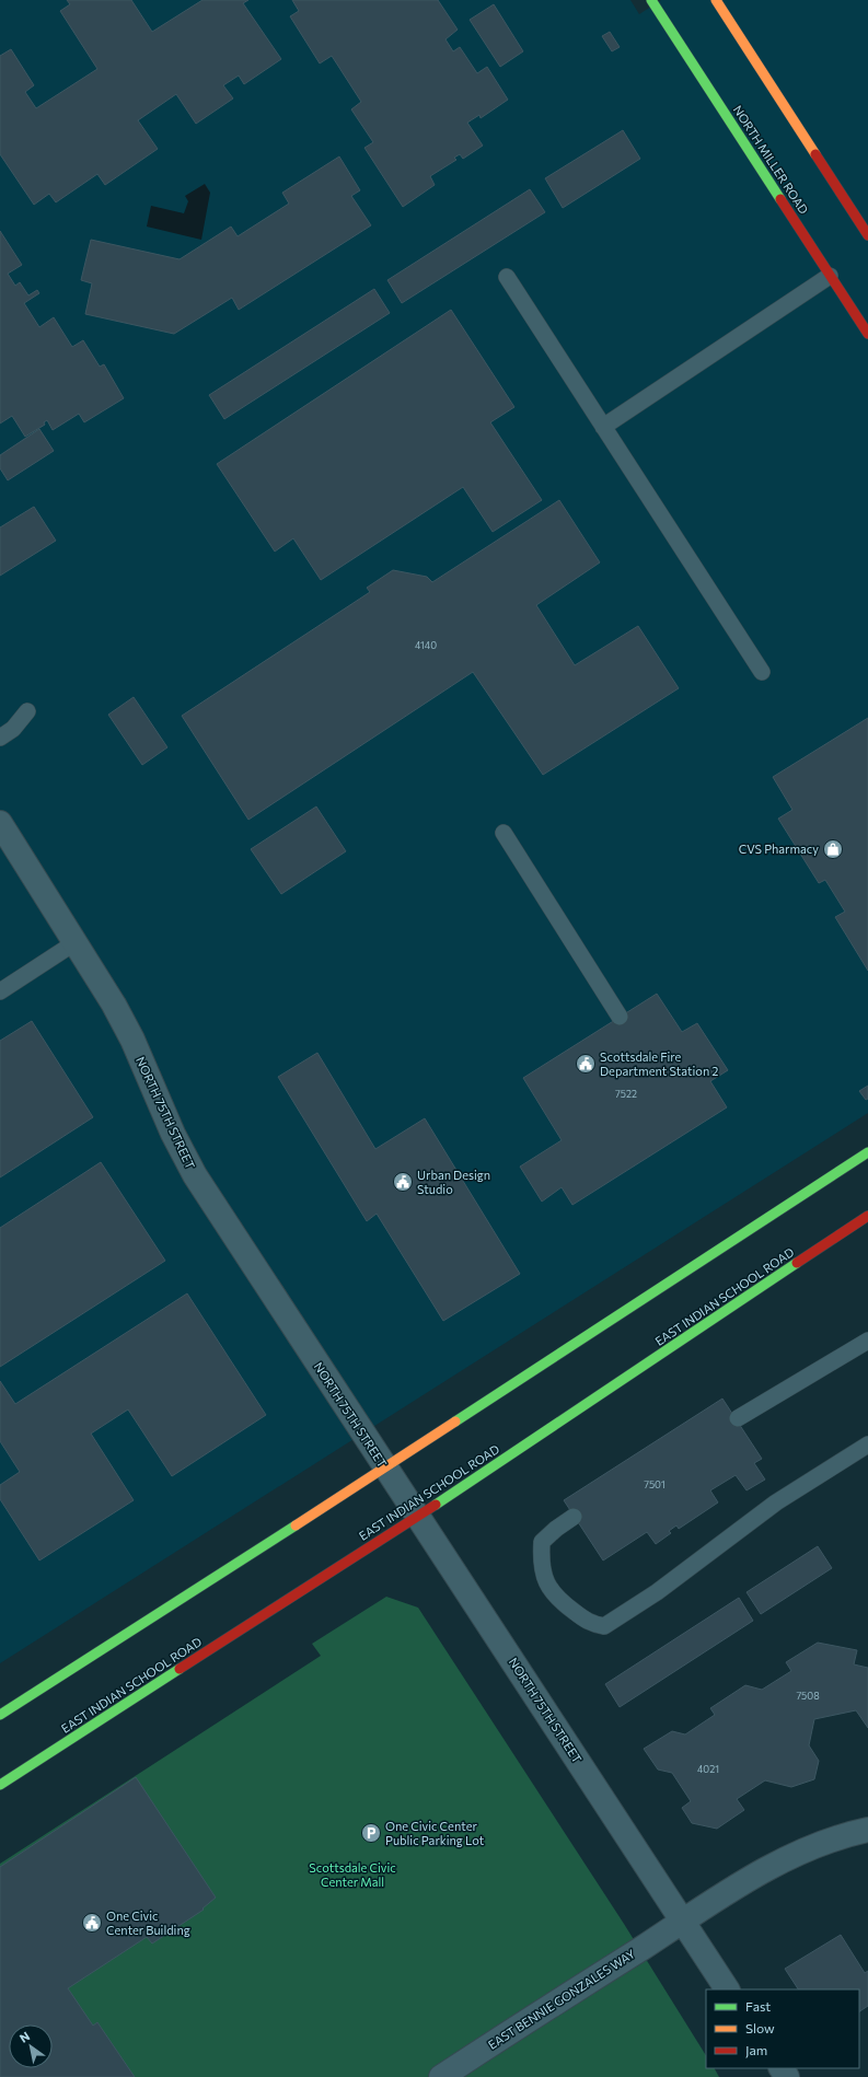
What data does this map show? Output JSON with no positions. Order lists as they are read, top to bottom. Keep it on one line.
{"streets":{"main road":["NORTH MILLER ROAD","EAST INDIAN SCHOOL ROAD"],"street":["NORTH 75TH STREET","EAST BENNIE GONZALES WAY"]},"crossings":[["NORTH 75TH STREET","EAST INDIAN SCHOOL ROAD"],["NORTH 75TH STREET","EAST BENNIE GONZALES WAY"]],"parks":["Scottsdale Civic Center Mall"],"places":{"shop":["CVS Pharmacy"],"public building":["Scottsdale Fire Department Station 2","Urban Design Studio","One Civic Center Building"],"parking":["One Civic Center Public Parking Lot"]},"house_numbers":["4140","7522","7501","7508","4021"],"legend":["Fast","Slow","Jam"],"north":"top left"}
